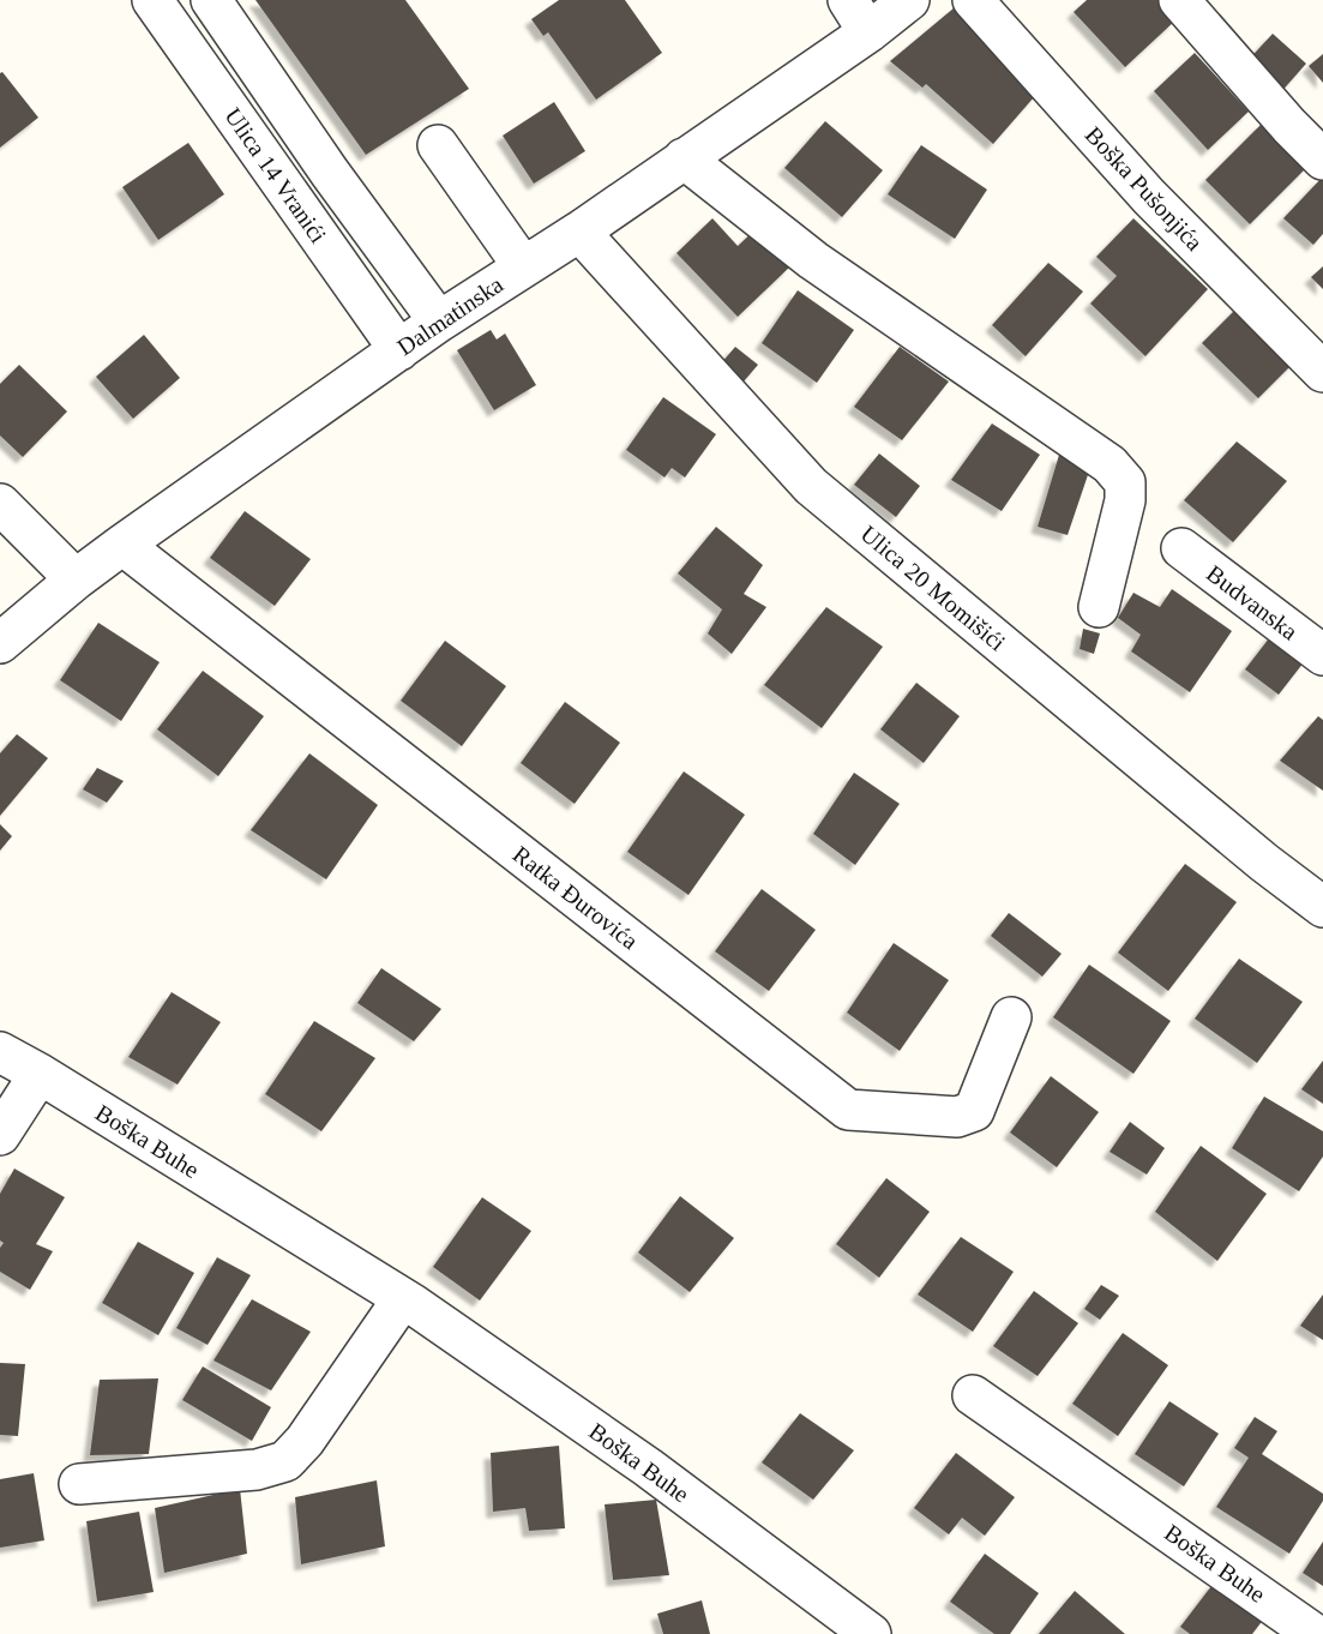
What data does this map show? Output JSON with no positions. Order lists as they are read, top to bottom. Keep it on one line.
{"streets":{"street":["Ulica 14 Vranići","Boška Pušonjića","Dalmatinska","Ulica 20 Momišići","Budvanska","Ratka Đurovića","Boška Buhe"]},"crossings":[["Ulica 14 Vranići","Dalmatinska"],["Dalmatinska","Ulica 20 Momišići"],["Dalmatinska","Ratka Đurovića"]]}
